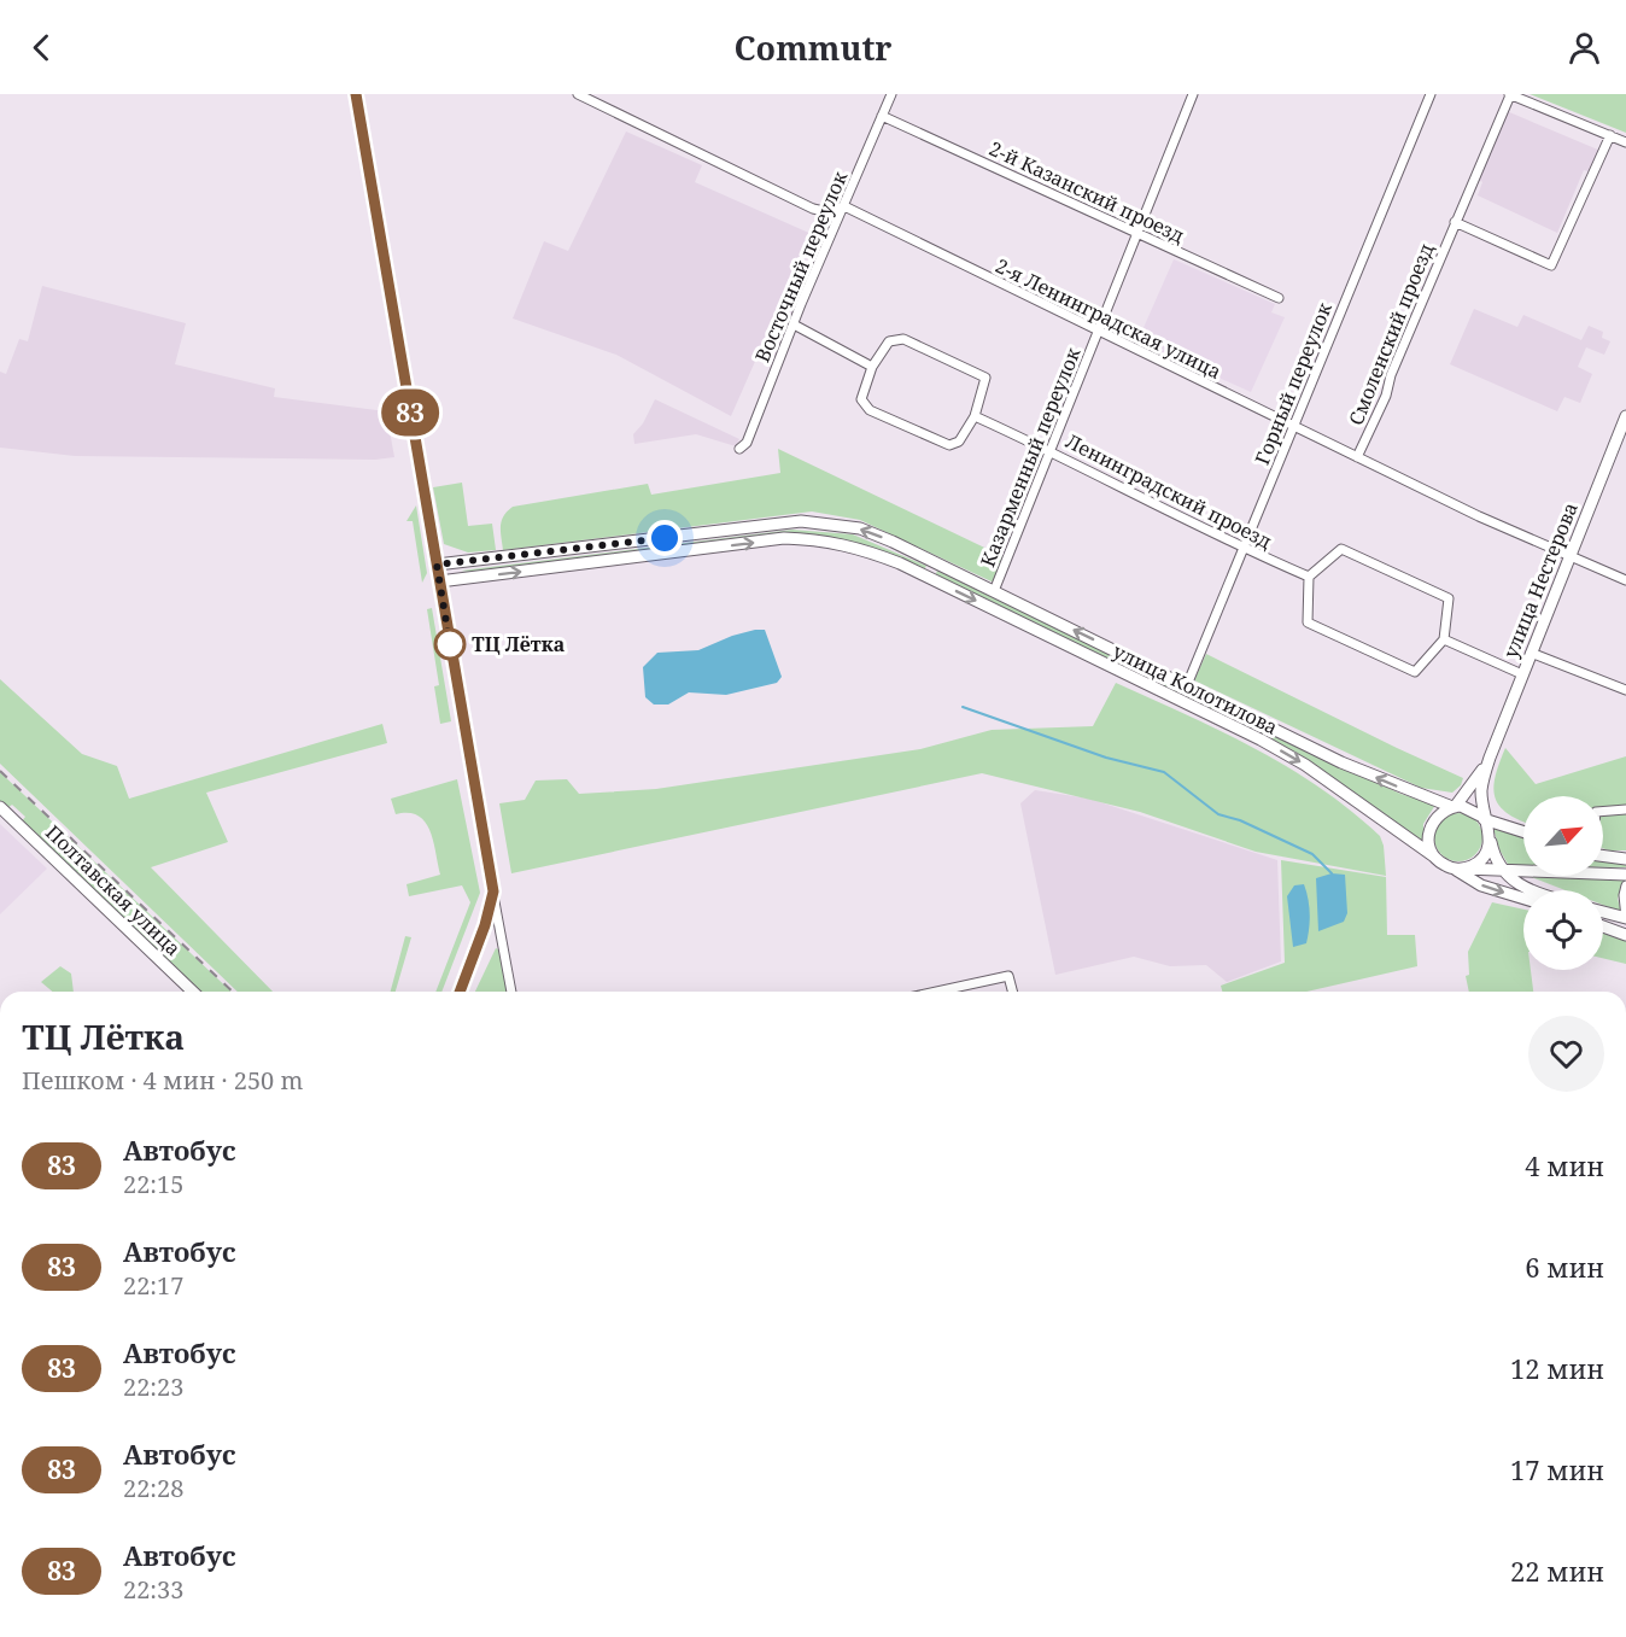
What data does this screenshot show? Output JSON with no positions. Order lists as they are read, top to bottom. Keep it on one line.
{"streets":{"main road":["улица Нестерова","улица Колотилова","Полтавская улица"],"street":["2-й Казанский проезд","Восточный переулок","2-я Ленинградская улица","Смоленский проезд","Горный переулок","Казарменный переулок","Ленинградский проезд"]},"crossings":[["2-й Казанский проезд","Восточный переулок"],["2-й Казанский проезд","Казарменный переулок"],["Восточный переулок","2-я Ленинградская улица"],["2-я Ленинградская улица","Смоленский проезд"],["2-я Ленинградская улица","Горный переулок"],["2-я Ленинградская улица","Казарменный переулок"],["2-я Ленинградская улица","улица Нестерова"],["Горный переулок","Ленинградский проезд"],["Горный переулок","улица Колотилова"],["Казарменный переулок","Ленинградский проезд"],["Казарменный переулок","улица Колотилова"],["улица Нестерова","улица Колотилова"]],"places":["ТЦ Лётка"],"lines":["bus line 83"],"north":"top right","page":{"header":"Commutr","on_map":"83","heading":["ТЦ Лётка","Пешком · 4 мин · 250 m"],"list":[{"mark":"83","name":"Автобус","note":"22:15","value":"4 мин"},{"mark":"83","name":"Автобус","note":"22:17","value":"6 мин"},{"mark":"83","name":"Автобус","note":"22:23","value":"12 мин"},{"mark":"83","name":"Автобус","note":"22:28","value":"17 мин"},{"mark":"83","name":"Автобус","note":"22:33","value":"22 мин"}]}}
